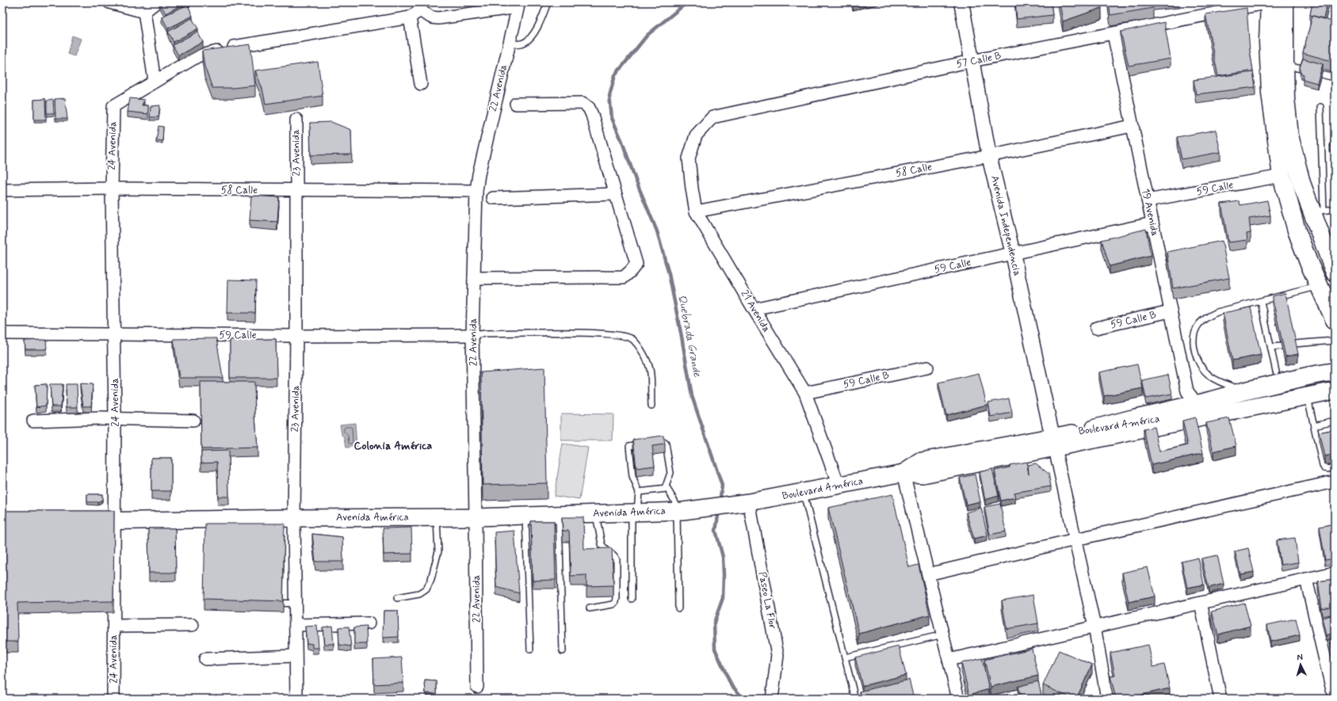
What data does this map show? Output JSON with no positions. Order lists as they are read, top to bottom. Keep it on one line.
{"streets":{"main road":["Boulevard América","Avenida América"],"street":["57 Calle B","22 Avenida","24 Avenida","23 Avenida","58 Calle","59 Calle","19 Avenida","Avenida Independencia","21 Avenida","59 Calle B","Paseo La Flor"]},"crossings":[["57 Calle B","19 Avenida"],["57 Calle B","Avenida Independencia"],["57 Calle B","21 Avenida"],["22 Avenida","58 Calle"],["22 Avenida","59 Calle"],["22 Avenida","Avenida América"],["24 Avenida","58 Calle"],["24 Avenida","59 Calle"],["24 Avenida","Avenida América"],["23 Avenida","58 Calle"],["23 Avenida","59 Calle"],["23 Avenida","Avenida América"],["58 Calle","19 Avenida"],["58 Calle","Avenida Independencia"],["58 Calle","21 Avenida"],["59 Calle","19 Avenida"],["59 Calle","Avenida Independencia"],["59 Calle","21 Avenida"],["19 Avenida","59 Calle B"],["Avenida Independencia","Boulevard América"],["21 Avenida","59 Calle B"],["21 Avenida","Boulevard América"],["Boulevard América","Avenida América"],["Boulevard América","Paseo La Flor"],["Avenida América","Paseo La Flor"]],"districts":["Colonia América"],"water":["Quebrada Grande"],"north":"top"}
